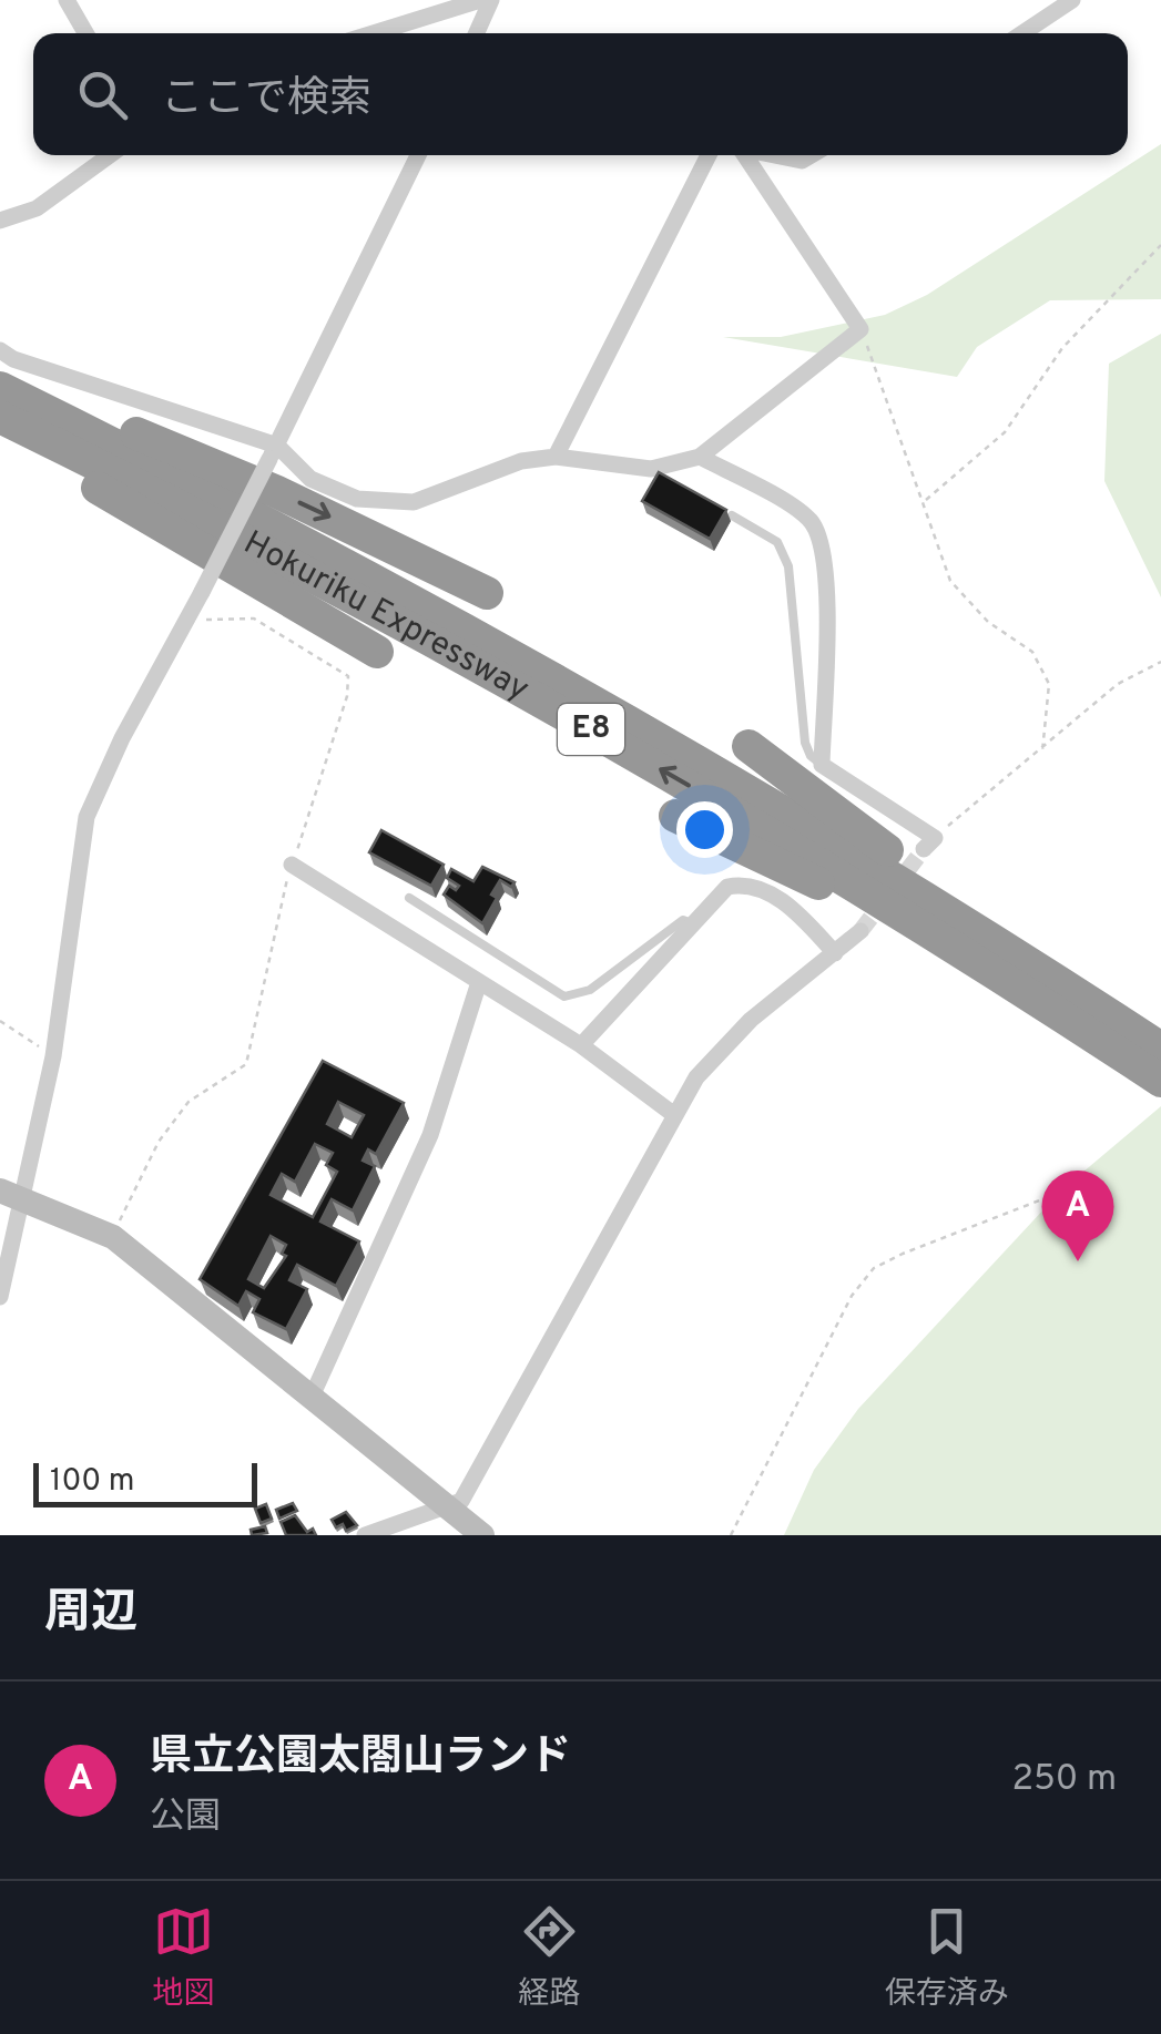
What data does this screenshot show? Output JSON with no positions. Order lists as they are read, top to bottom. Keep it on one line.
{"streets":{"highway":["Hokuriku Expressway","E8"]},"scale_bar":"100 m","page":{"search":"ここで検索","pins":"A","scale":"100 m","heading":"周辺","list":[{"mark":"A","name":"県立公園太閤山ランド","note":"公園","value":"250 m"}],"nav":["地図","経路","保存済み"]}}
